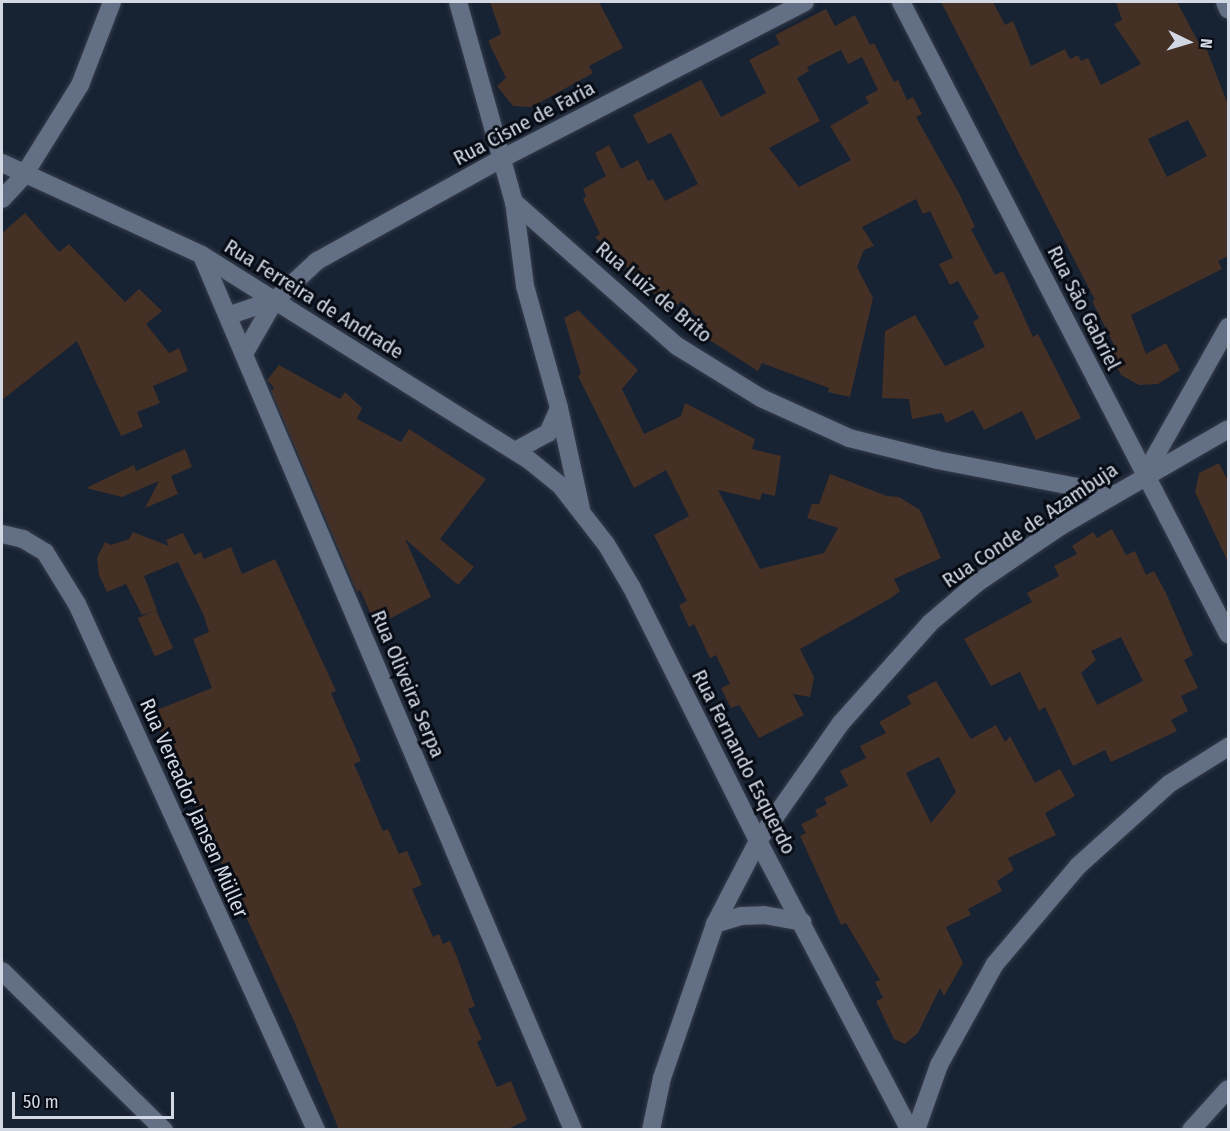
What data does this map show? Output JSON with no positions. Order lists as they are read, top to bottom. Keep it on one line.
{"streets":{"street":["Rua Cisne de Faria","Rua Luiz de Brito","Rua Ferreira de Andrade","Rua São Gabriel","Rua Conde de Azambuja","Rua Oliveira Serpa","Rua Fernando Esquerdo","Rua Vereador Jansen Müller"]},"crossings":[["Rua Cisne de Faria","Rua Ferreira de Andrade"],["Rua Luiz de Brito","Rua Conde de Azambuja"],["Rua Luiz de Brito","Rua Fernando Esquerdo"],["Rua Ferreira de Andrade","Rua Oliveira Serpa"],["Rua Ferreira de Andrade","Rua Fernando Esquerdo"],["Rua São Gabriel","Rua Conde de Azambuja"],["Rua Conde de Azambuja","Rua Fernando Esquerdo"]],"scale_bar":"50 m","north":"right"}
